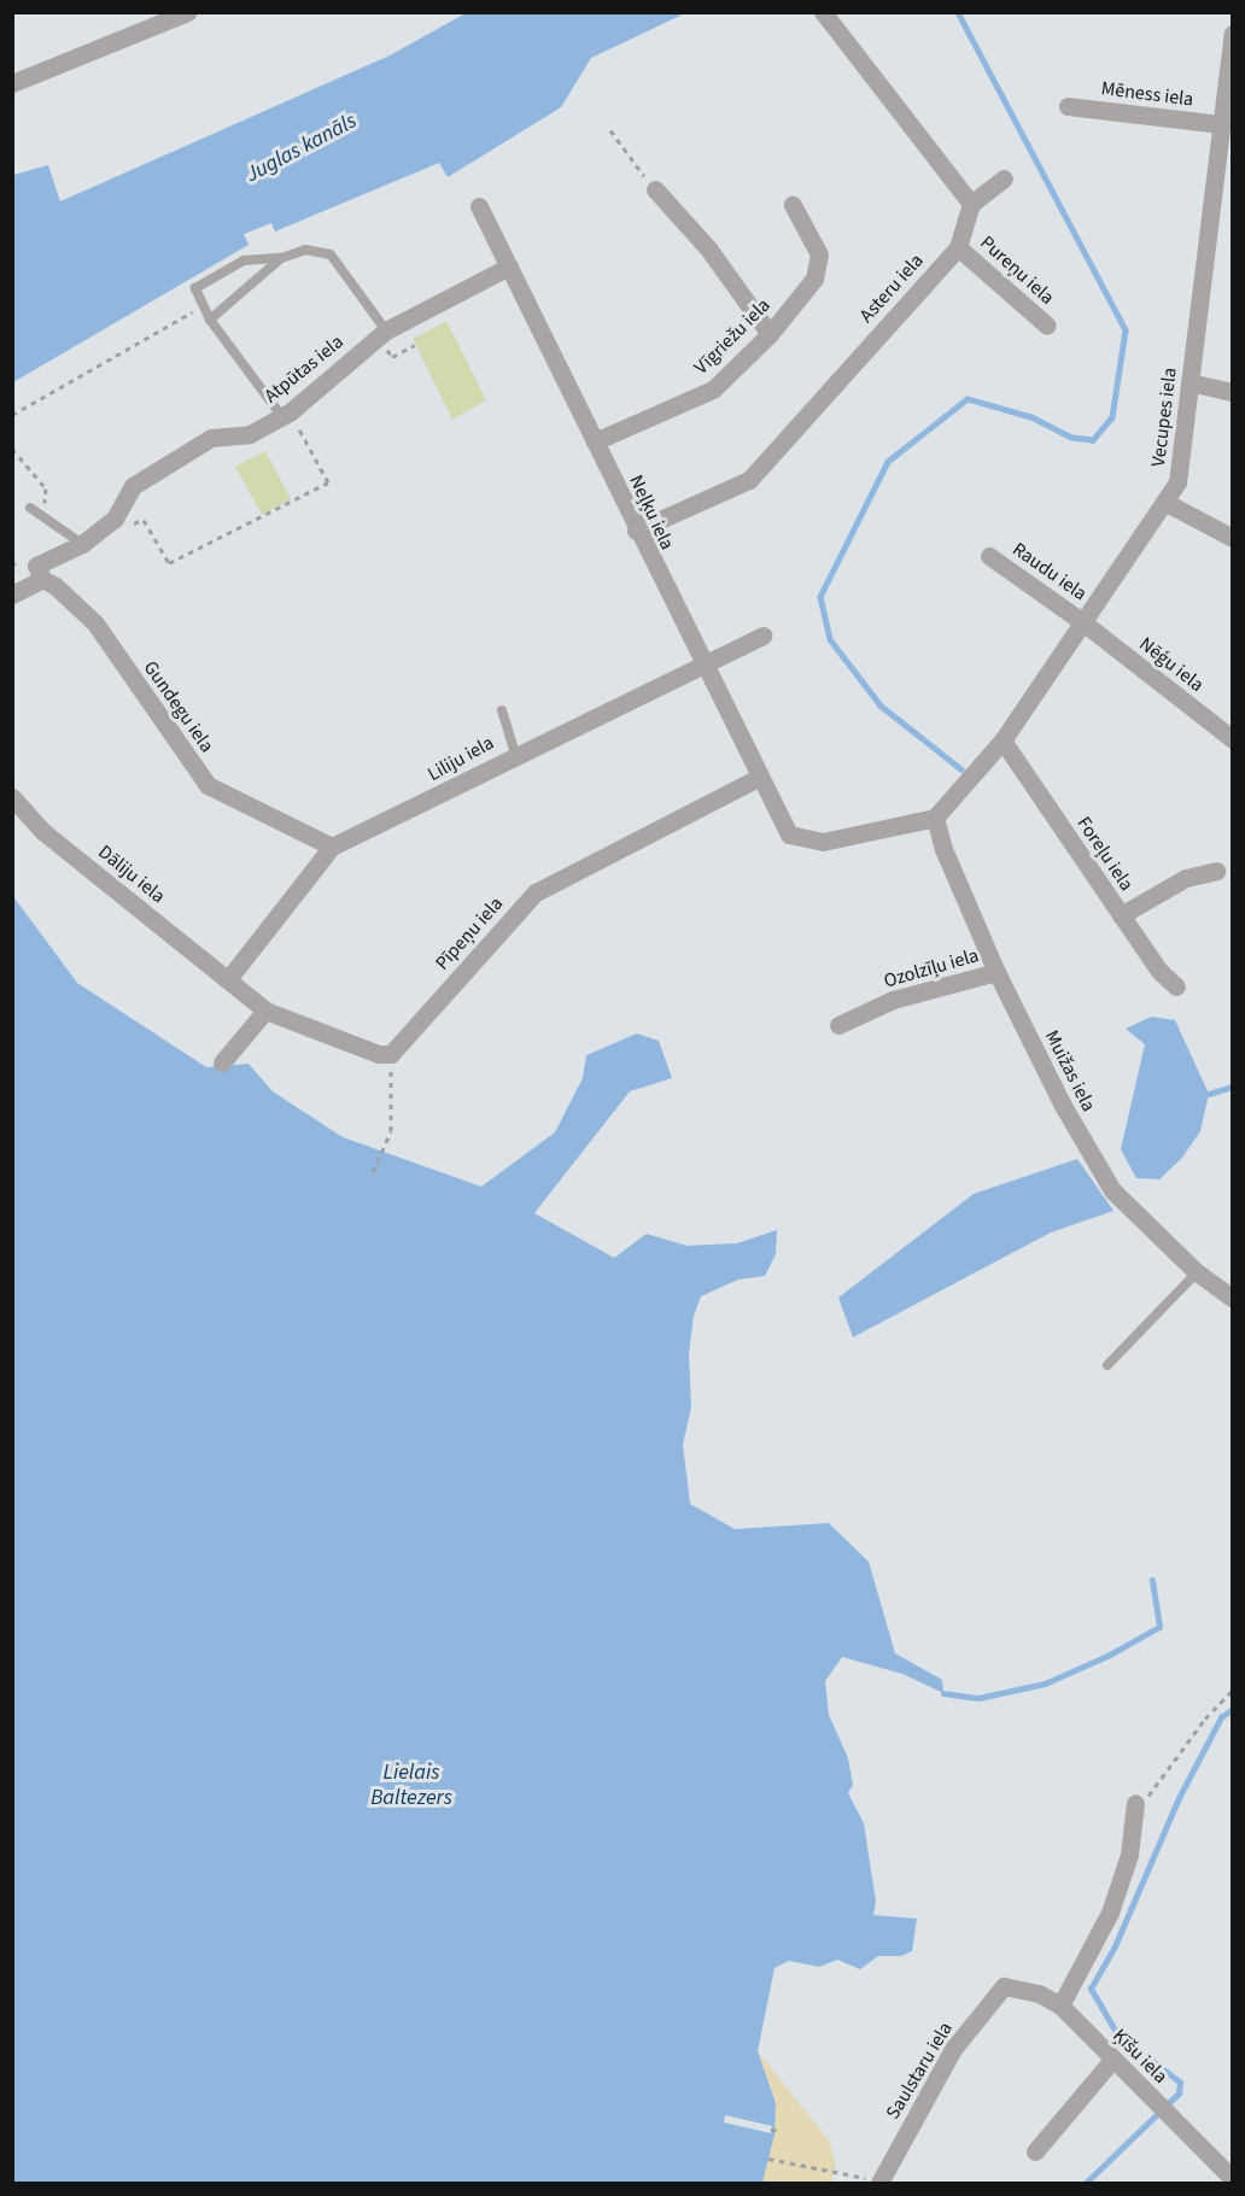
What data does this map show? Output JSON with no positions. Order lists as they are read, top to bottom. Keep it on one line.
{"streets":{"street":["Mēness iela","Pureņu iela","Asteru iela","Vīgriežu iela","Atpūtas iela","Vecupes iela","Neļķu iela","Raudu iela","Nēģu iela","Gundegu iela","Liliju iela","Foreļu iela","Dāliju iela","Pīpeņu iela","Ozolzīļu iela","Muižas iela","Ķīšu iela","Saulstaru iela"]},"crossings":[["Mēness iela","Vecupes iela"],["Pureņu iela","Asteru iela"],["Asteru iela","Neļķu iela"],["Vīgriežu iela","Neļķu iela"],["Atpūtas iela","Neļķu iela"],["Atpūtas iela","Gundegu iela"],["Vecupes iela","Neļķu iela"],["Vecupes iela","Raudu iela"],["Vecupes iela","Nēģu iela"],["Vecupes iela","Foreļu iela"],["Vecupes iela","Muižas iela"],["Neļķu iela","Liliju iela"],["Neļķu iela","Pīpeņu iela"],["Neļķu iela","Muižas iela"],["Raudu iela","Nēģu iela"],["Gundegu iela","Liliju iela"],["Liliju iela","Dāliju iela"],["Ozolzīļu iela","Muižas iela"],["Ķīšu iela","Saulstaru iela"]],"water":["Juglas kanāls","Lielais Baltezers"]}
